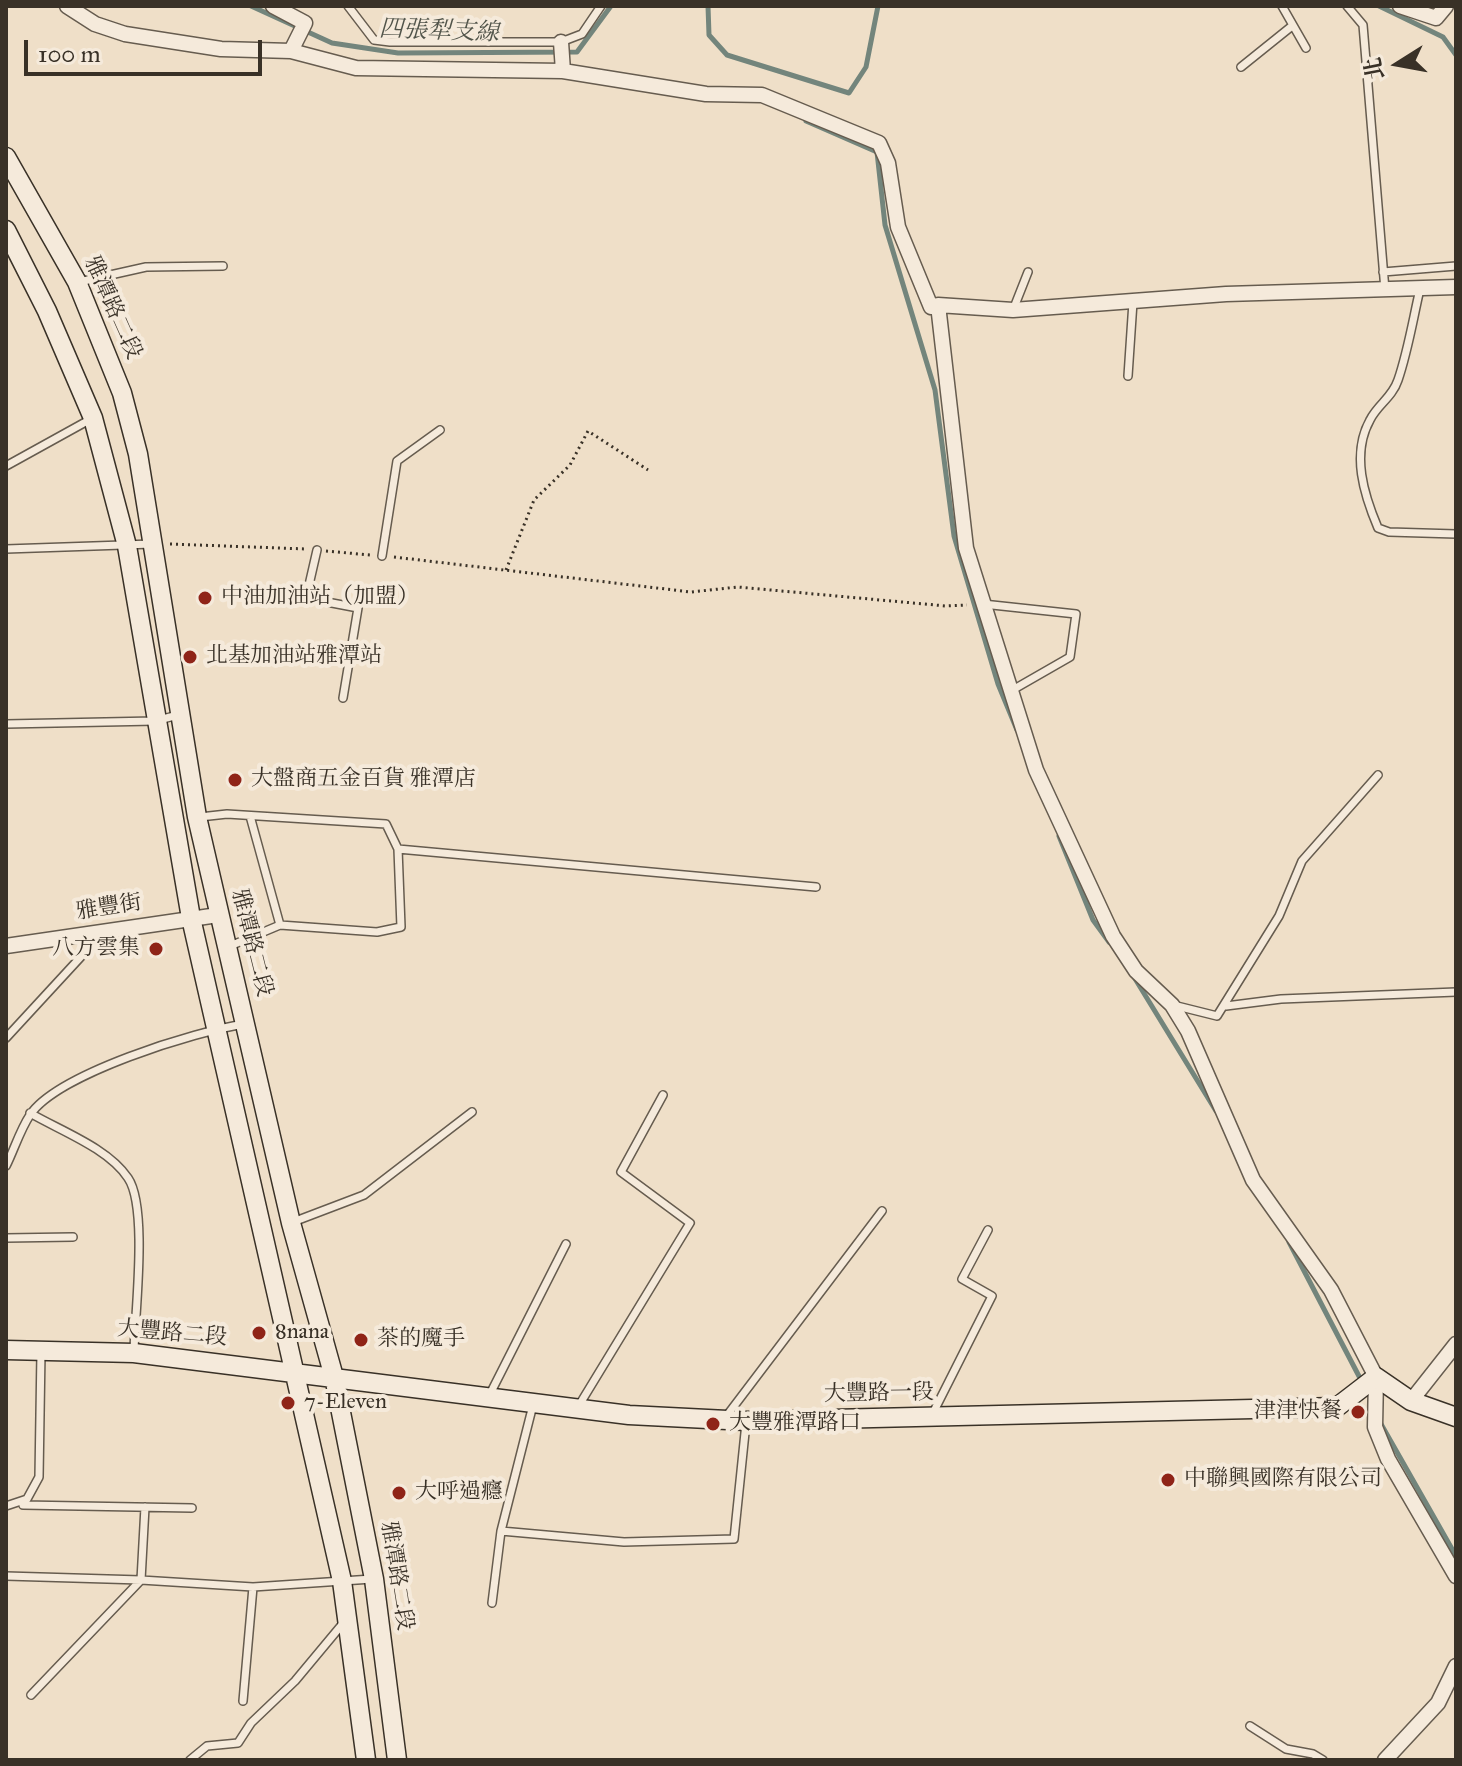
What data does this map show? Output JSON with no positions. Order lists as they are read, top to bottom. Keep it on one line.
{"streets":{"street":["雅潭路二段","雅豐街","大豐路二段","大豐路一段"]},"crossings":[["雅潭路二段","雅豐街"],["雅潭路二段","大豐路二段"],["雅潭路二段","大豐路一段"],["大豐路二段","大豐路一段"]],"water":["四張犁支線"],"places":["中油加油站（加盟）","北基加油站雅潭站","大盤商五金百貨 雅潭店","八方雲集","8nana","茶的魔手","7-Eleven","津津快餐","大豐雅潭路口","中聯興國際有限公司","大呼過癮"],"scale_bar":"100 m","north":"left"}
